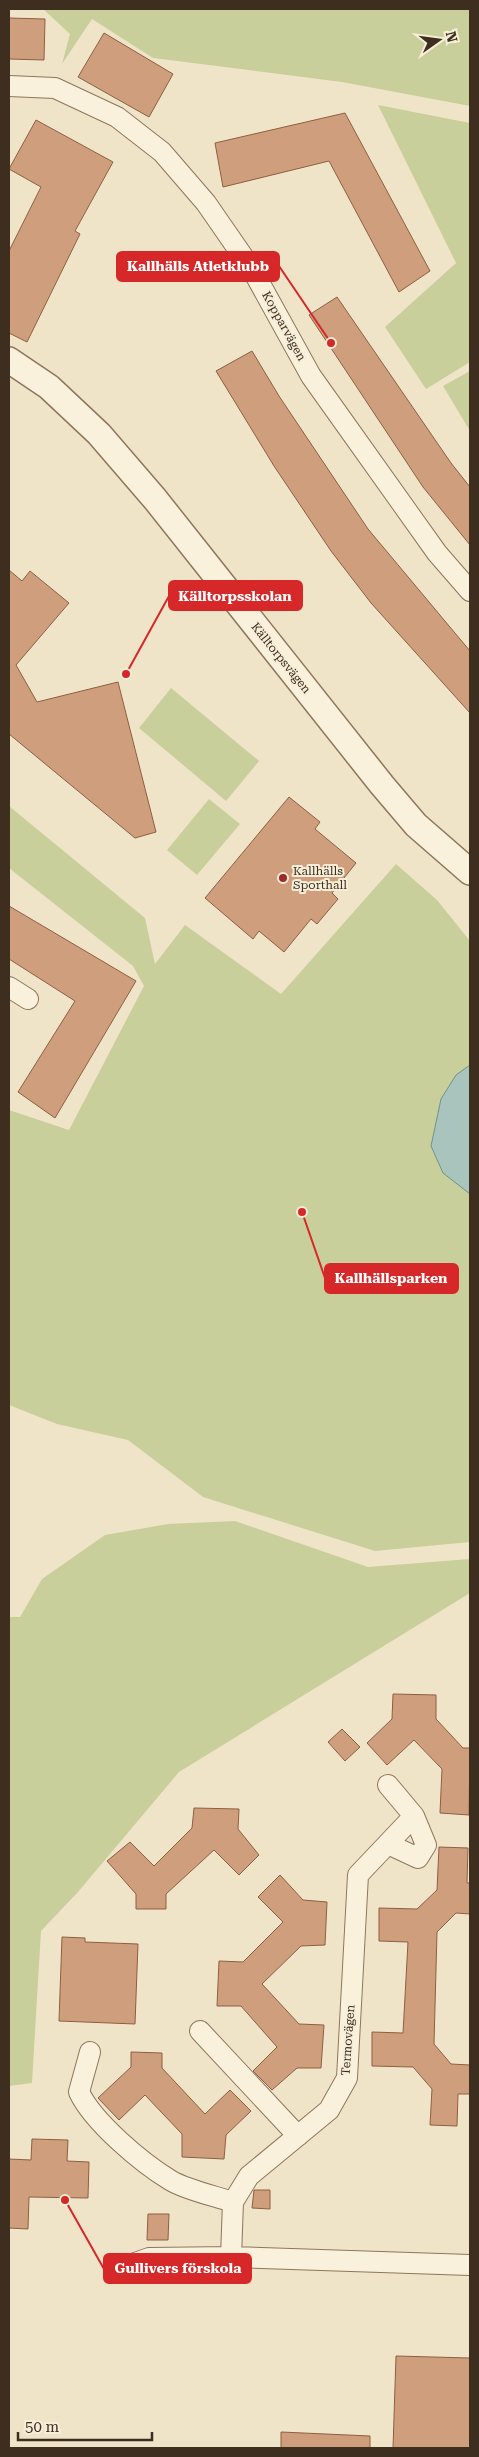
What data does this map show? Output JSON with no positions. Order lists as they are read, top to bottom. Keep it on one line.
{"streets":{"street":["Kopparvägen","Källtorpsvägen","Termovägen"]},"places":["Kallhälls Atletklubb","Källtorpsskolan","Kallhälls Sporthall","Kallhällsparken","Gullivers förskola"],"scale_bar":"50 m","north":"right"}
